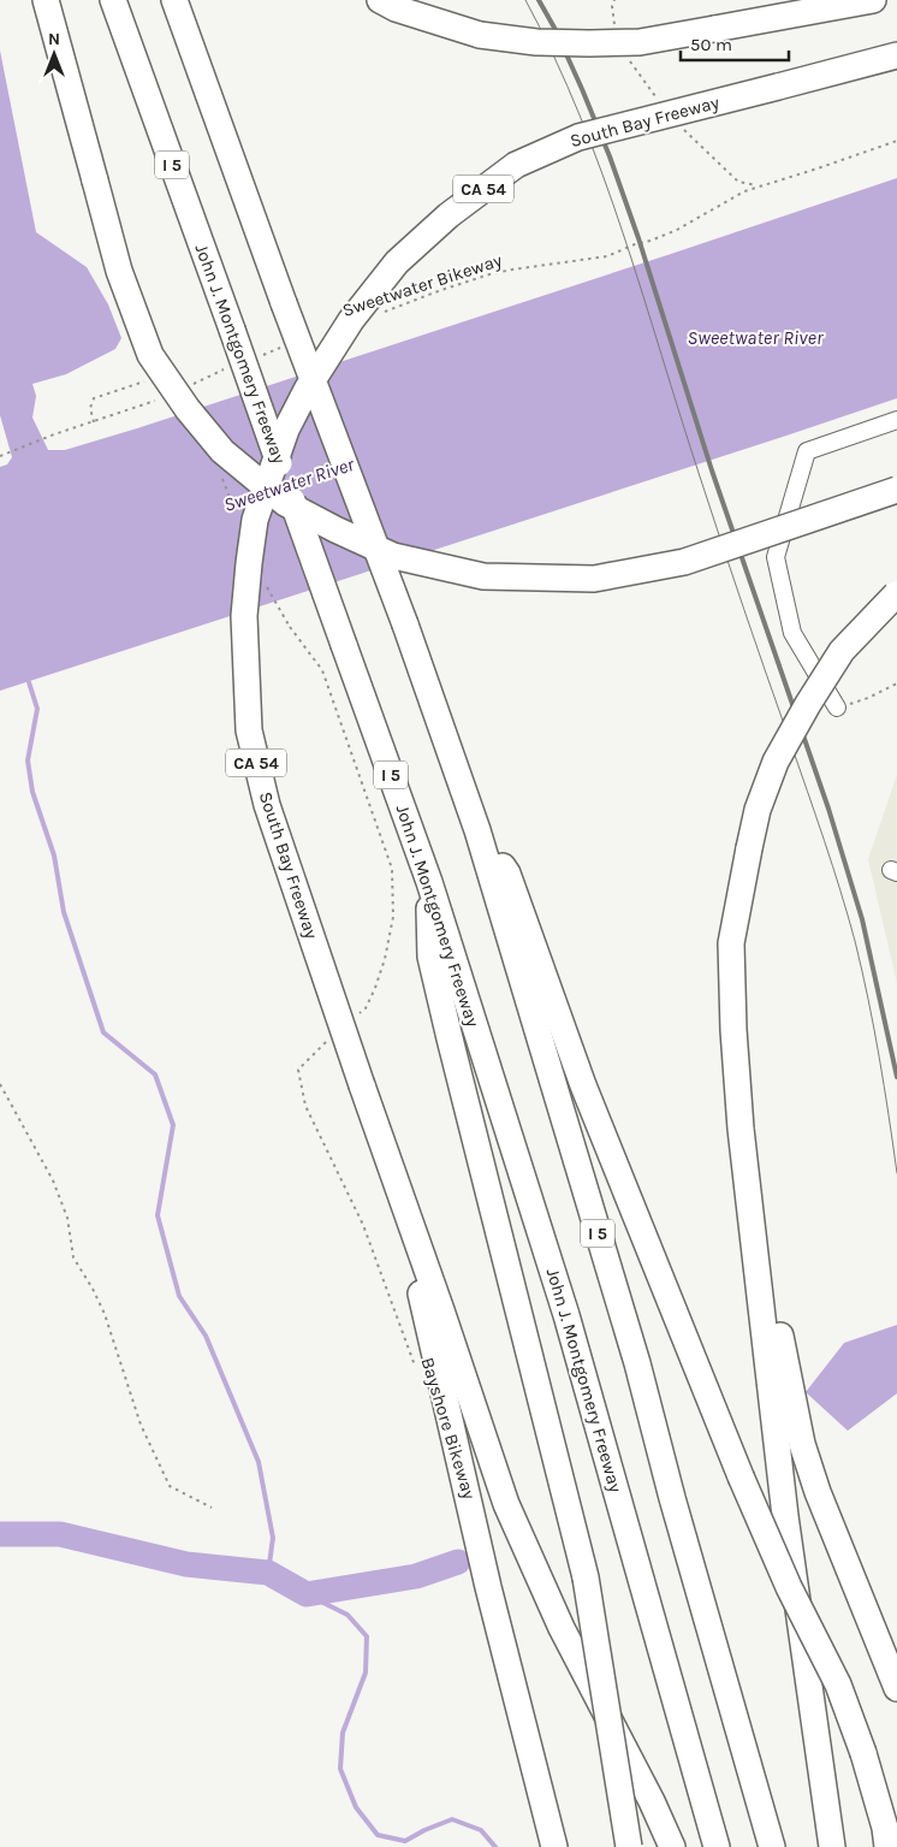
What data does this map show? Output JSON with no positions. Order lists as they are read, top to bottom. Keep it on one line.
{"streets":{"highway":["South Bay Freeway","I 5","CA 54","John J. Montgomery Freeway"],"path":["Sweetwater Bikeway","Bayshore Bikeway"]},"water":["Sweetwater River"],"scale_bar":"50 m","north":"top"}
